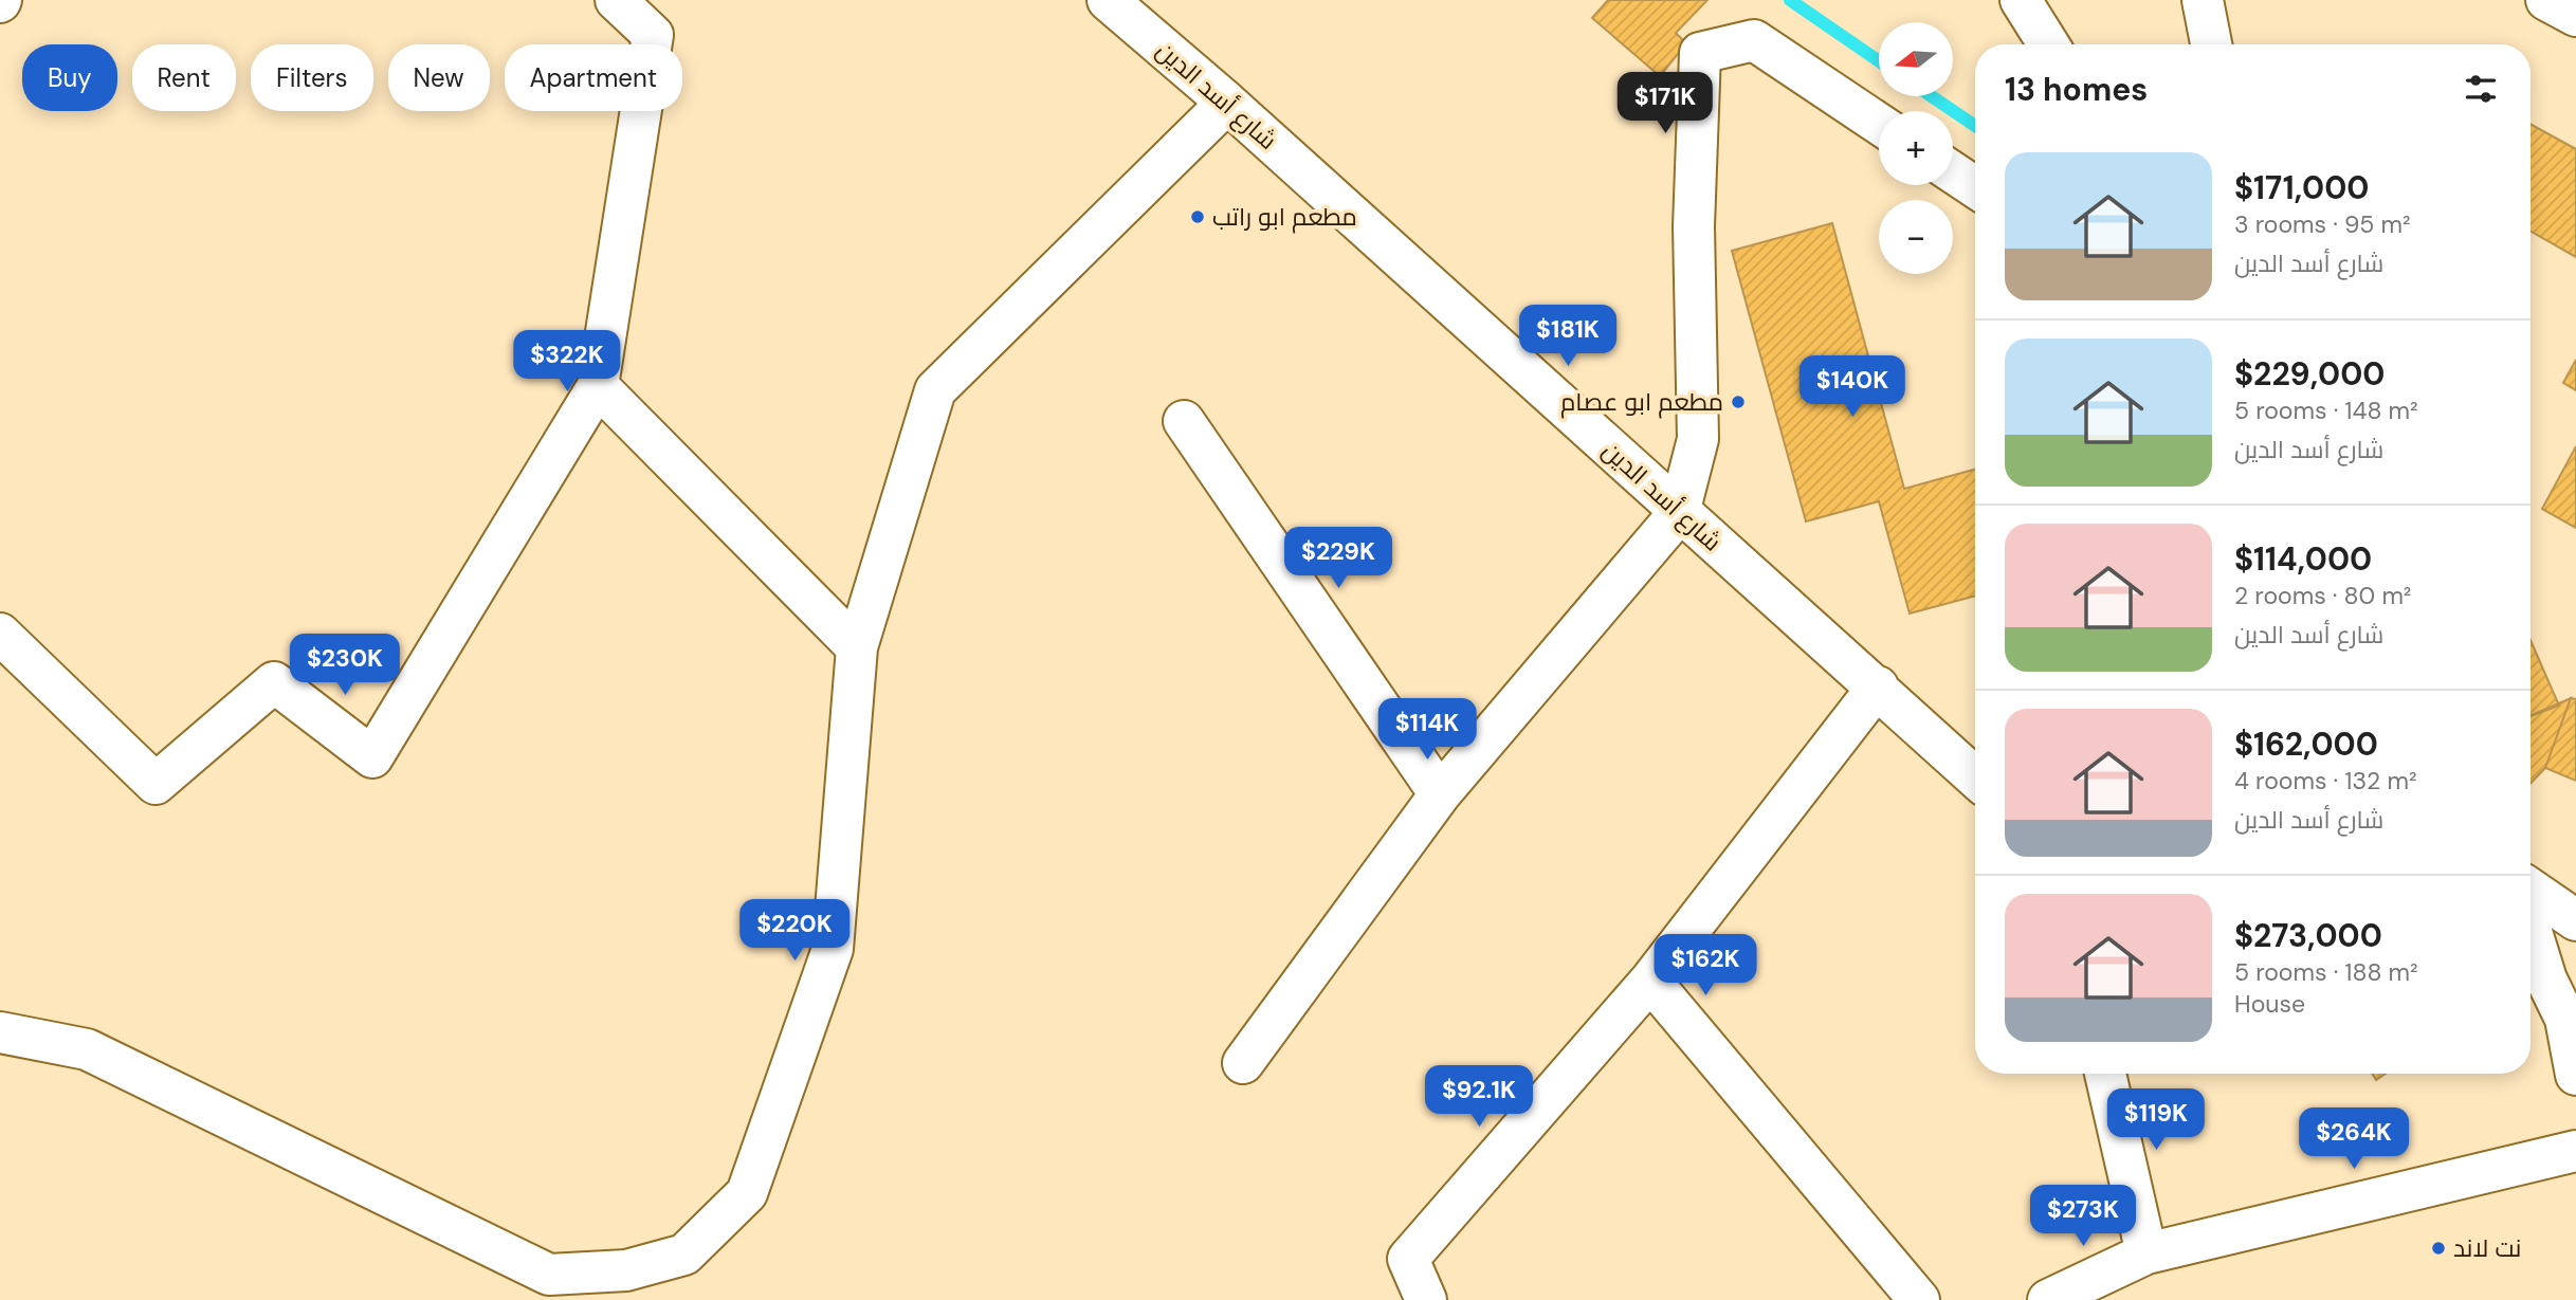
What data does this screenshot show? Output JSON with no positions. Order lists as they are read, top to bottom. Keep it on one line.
{"streets":{"street":["شارع أسد الدين"]},"places":["مطعم ابو راتب","مطعم ابو عصام","نت لاند"],"north":"left","page":{"map_buttons":["+","−"],"chip":["Buy","Rent","Filters","New","Apartment"],"heading":"13 homes","price":["$171K","$181K","$322K","$140K","$229K","$230K","$114K","$220K","$162K","$92.1K","$119K","$264K","$273K"],"list":[{"name":"$171,000","note":"3 rooms · 95 m² · شارع أسد الدين"},{"name":"$229,000","note":"5 rooms · 148 m² · شارع أسد الدين"},{"name":"$114,000","note":"2 rooms · 80 m² · شارع أسد الدين"},{"name":"$162,000","note":"4 rooms · 132 m² · شارع أسد الدين"},{"name":"$273,000","note":"5 rooms · 188 m² · House"}]}}
